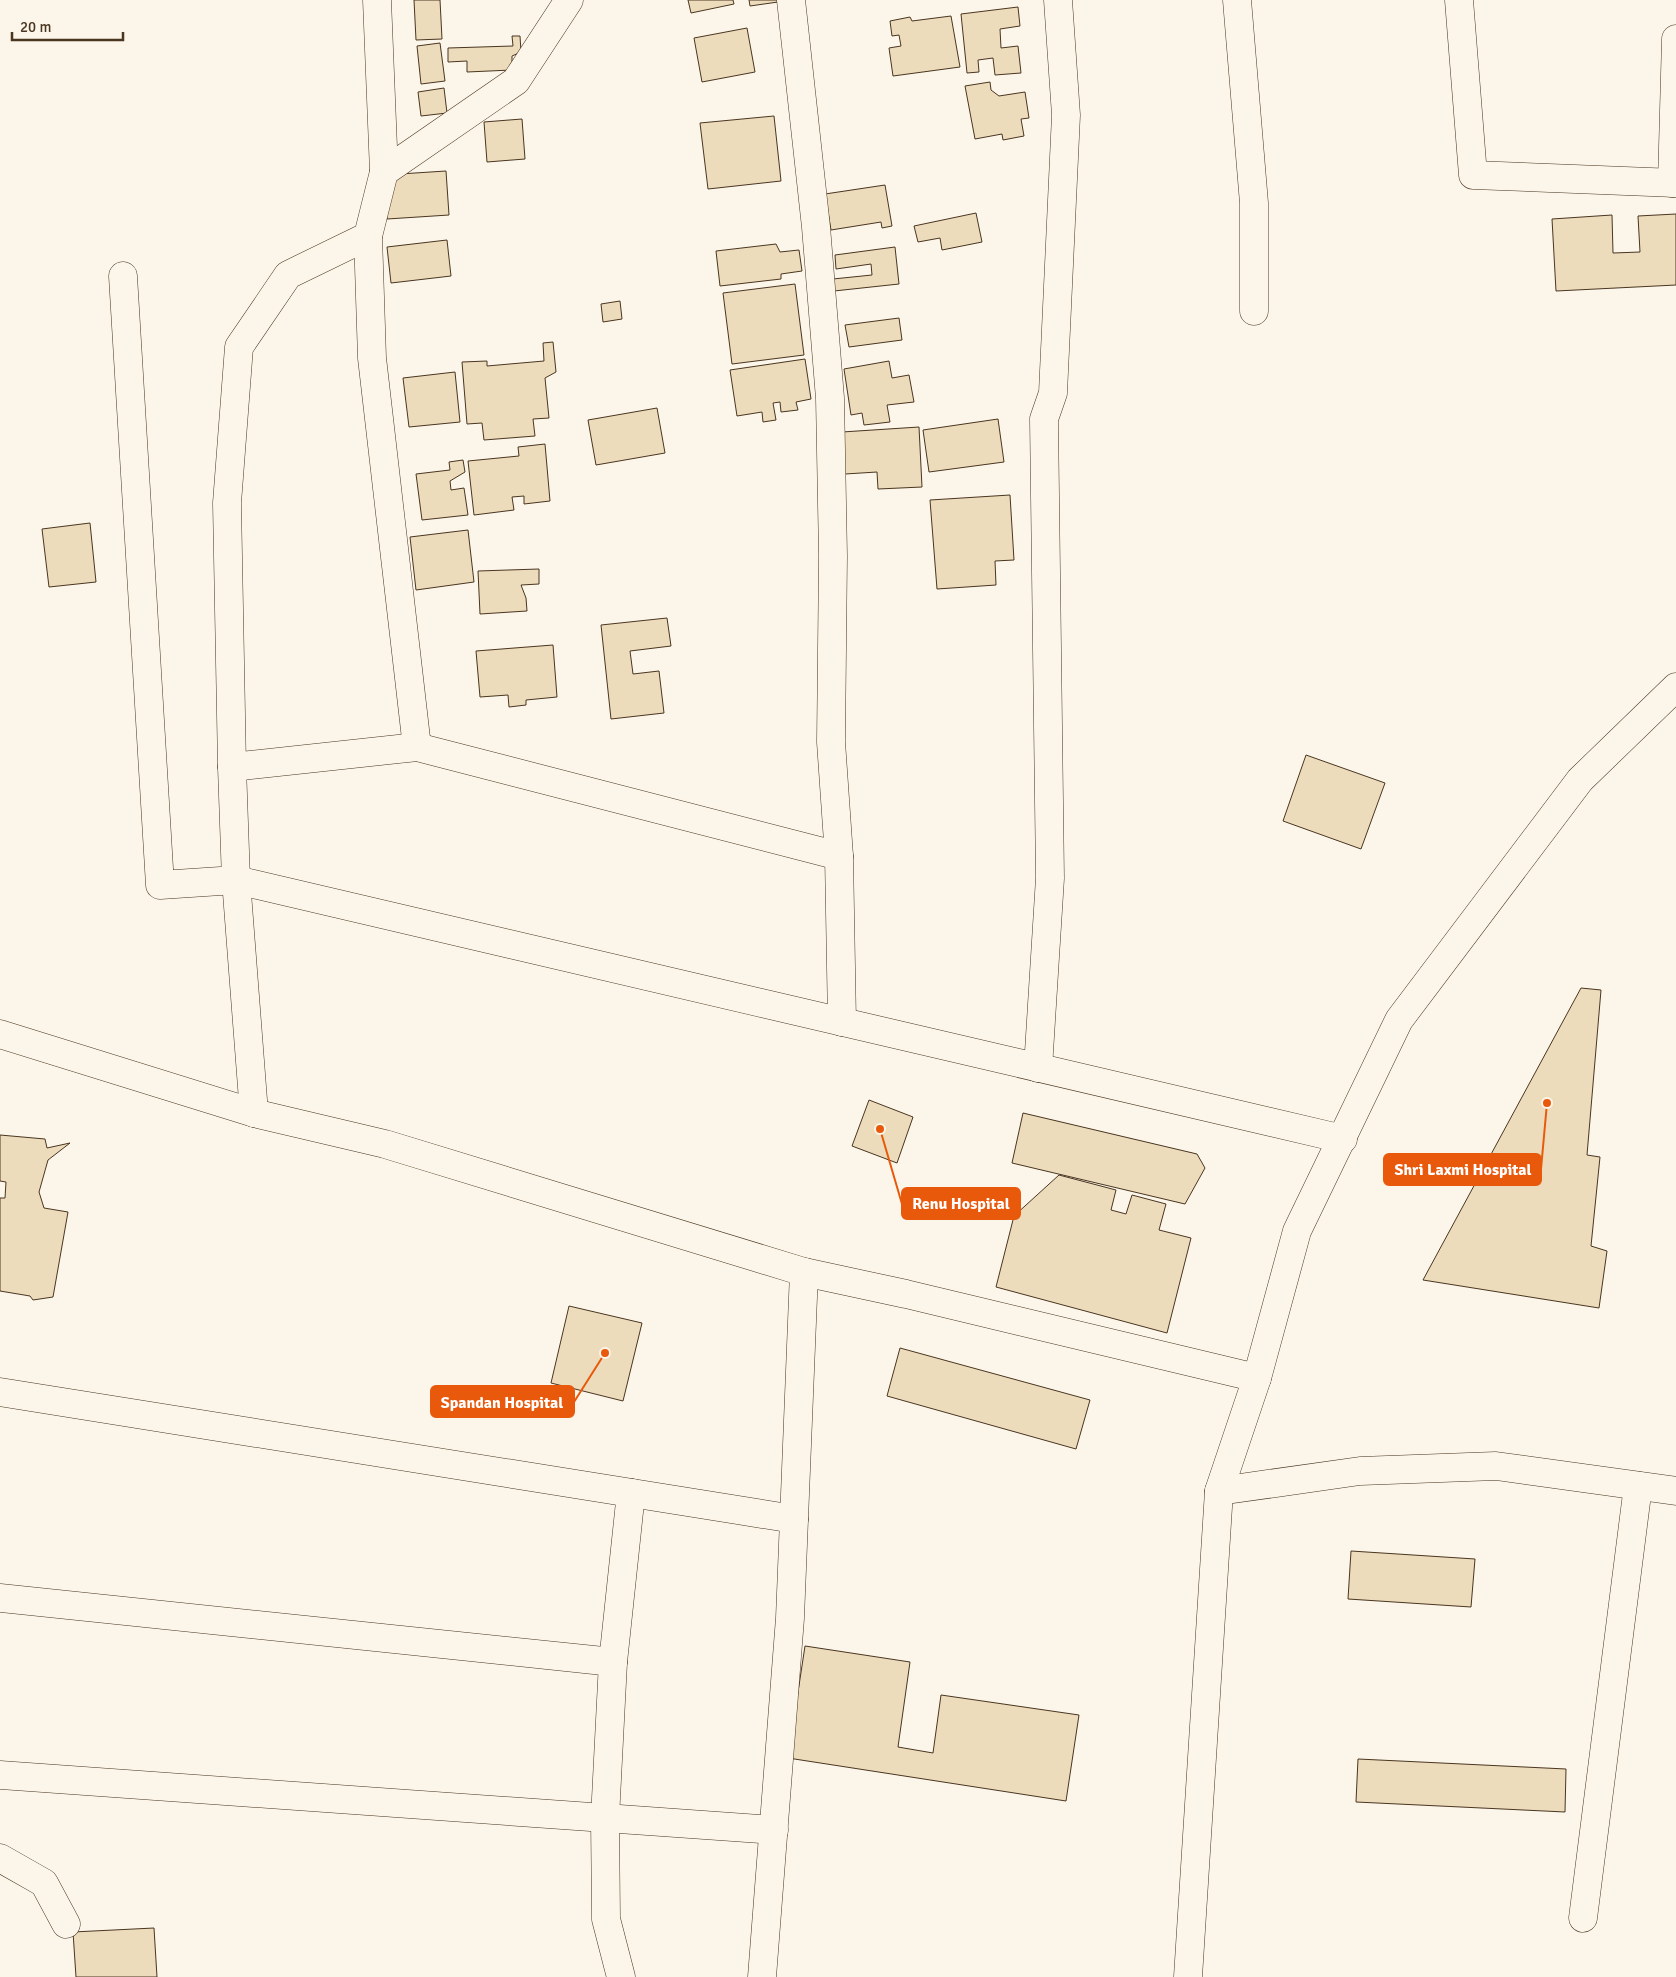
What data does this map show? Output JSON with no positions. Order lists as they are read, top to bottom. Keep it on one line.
{"places":["Shri Laxmi Hospital","Renu Hospital","Spandan Hospital"],"scale_bar":"20 m"}
